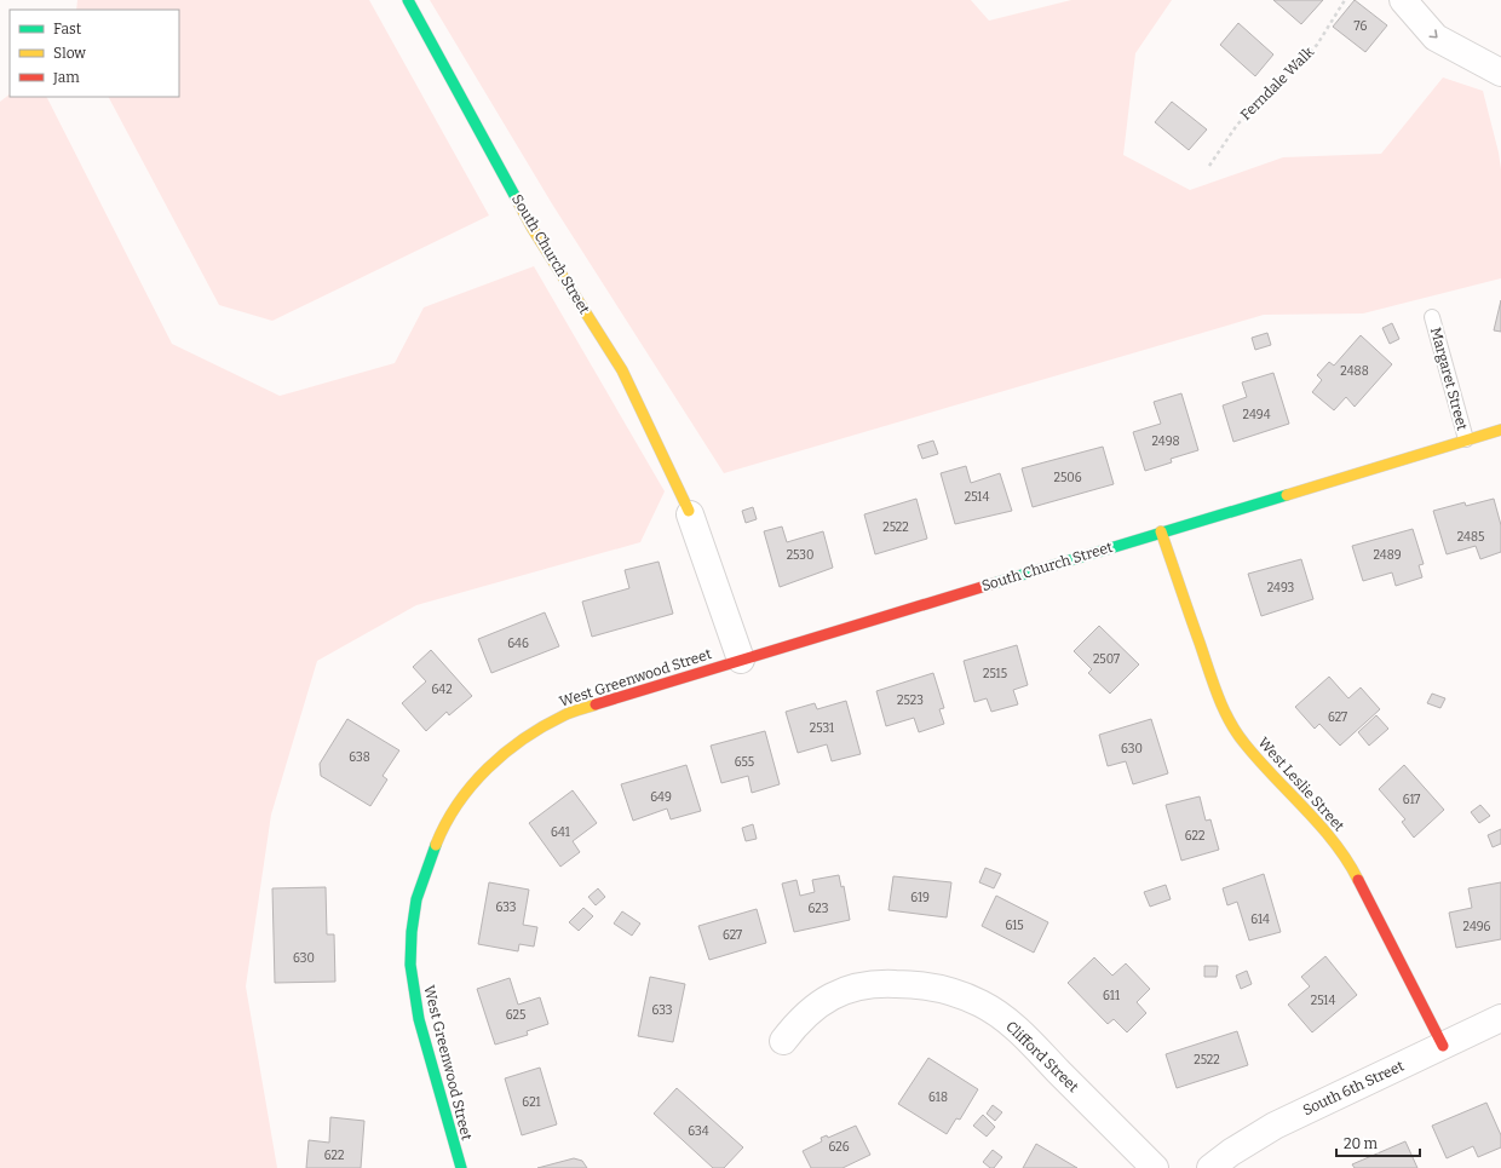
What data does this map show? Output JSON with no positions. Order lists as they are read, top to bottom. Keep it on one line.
{"streets":{"street":["South Church Street","West Greenwood Street","West Leslie Street","Clifford Street","South 6th Street"],"lane":["Margaret Street"],"path":["Ferndale Walk"]},"crossings":[["South Church Street","Margaret Street"],["South Church Street","West Greenwood Street"],["South Church Street","West Leslie Street"],["West Leslie Street","South 6th Street"]],"house_numbers":["76","2488","2494","2498","2506","2514","2522","2485","2530","2489","2493","646","2507","2515","642","2523","627","2531","630","638","655","649","617","641","622","619","633","623","614","615","2496","627","630","611","2514","633","625","2522","618","621","634","626","622"],"legend":["Fast","Slow","Jam"],"scale_bar":"20 m"}
